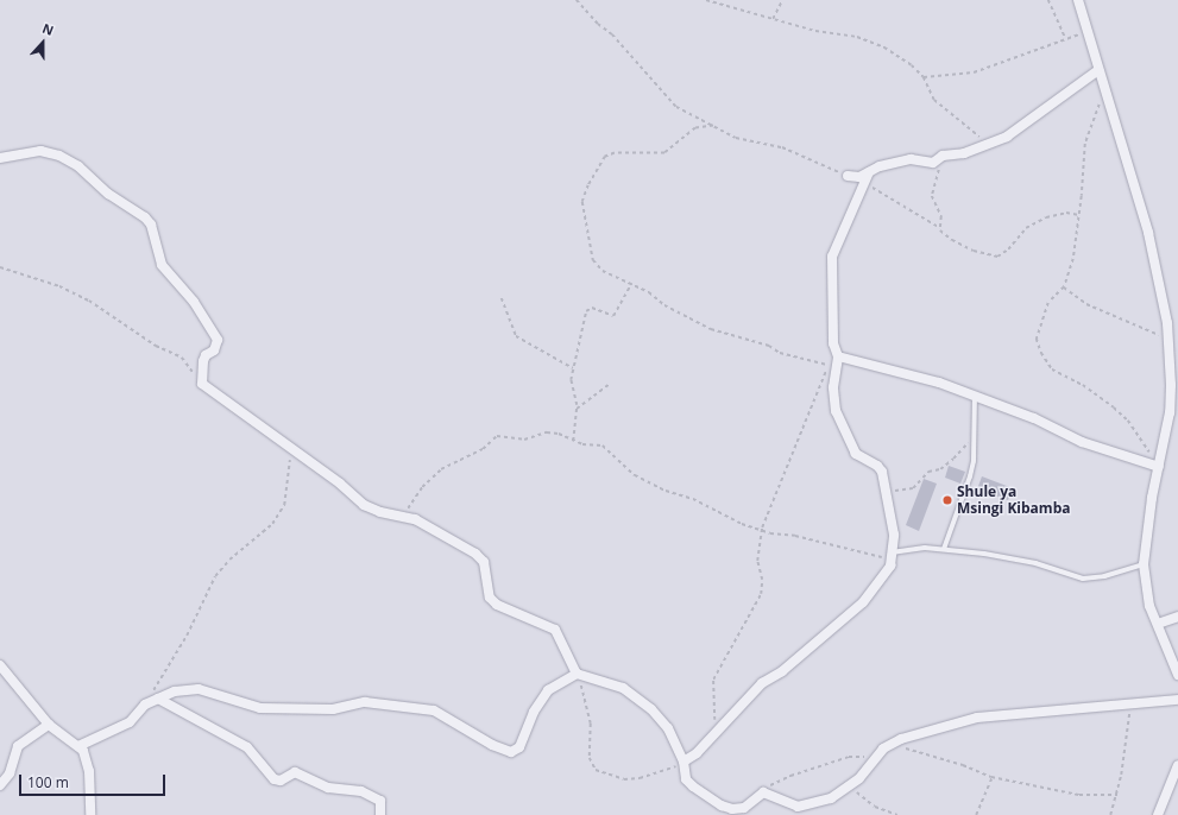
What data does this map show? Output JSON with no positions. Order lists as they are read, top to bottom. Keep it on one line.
{"places":["Shule ya Msingi Kibamba"],"scale_bar":"100 m","north":"top"}
